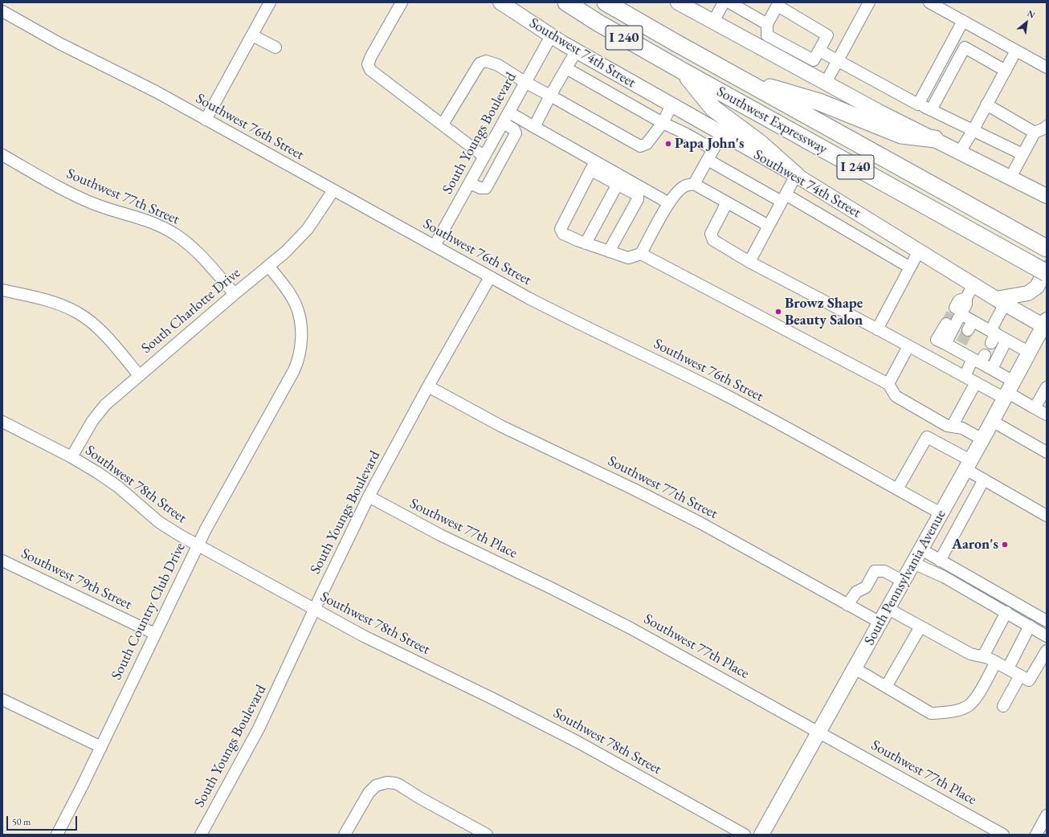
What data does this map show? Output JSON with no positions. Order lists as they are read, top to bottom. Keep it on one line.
{"streets":{"highway":["I 240","Southwest Expressway"],"main road":["Southwest 74th Street","South Pennsylvania Avenue"],"street":["Southwest 76th Street","South Youngs Boulevard","Southwest 77th Street","South Charlotte Drive","Southwest 78th Street","Southwest 77th Place","Southwest 79th Street","South Country Club Drive"]},"crossings":[["Southwest 74th Street","South Youngs Boulevard"],["Southwest 74th Street","South Pennsylvania Avenue"],["Southwest 76th Street","South Youngs Boulevard"],["Southwest 76th Street","South Charlotte Drive"],["Southwest 76th Street","South Pennsylvania Avenue"],["South Youngs Boulevard","Southwest 77th Street"],["South Youngs Boulevard","Southwest 78th Street"],["South Youngs Boulevard","Southwest 77th Place"],["Southwest 77th Street","South Charlotte Drive"],["Southwest 77th Street","South Pennsylvania Avenue"],["South Charlotte Drive","Southwest 78th Street"],["South Charlotte Drive","South Country Club Drive"],["Southwest 78th Street","South Country Club Drive"],["Southwest 77th Place","South Pennsylvania Avenue"],["Southwest 79th Street","South Country Club Drive"]],"places":["Papa John's","Browz Shape Beauty Salon","Aaron's"],"scale_bar":"50 m","north":"top right"}
